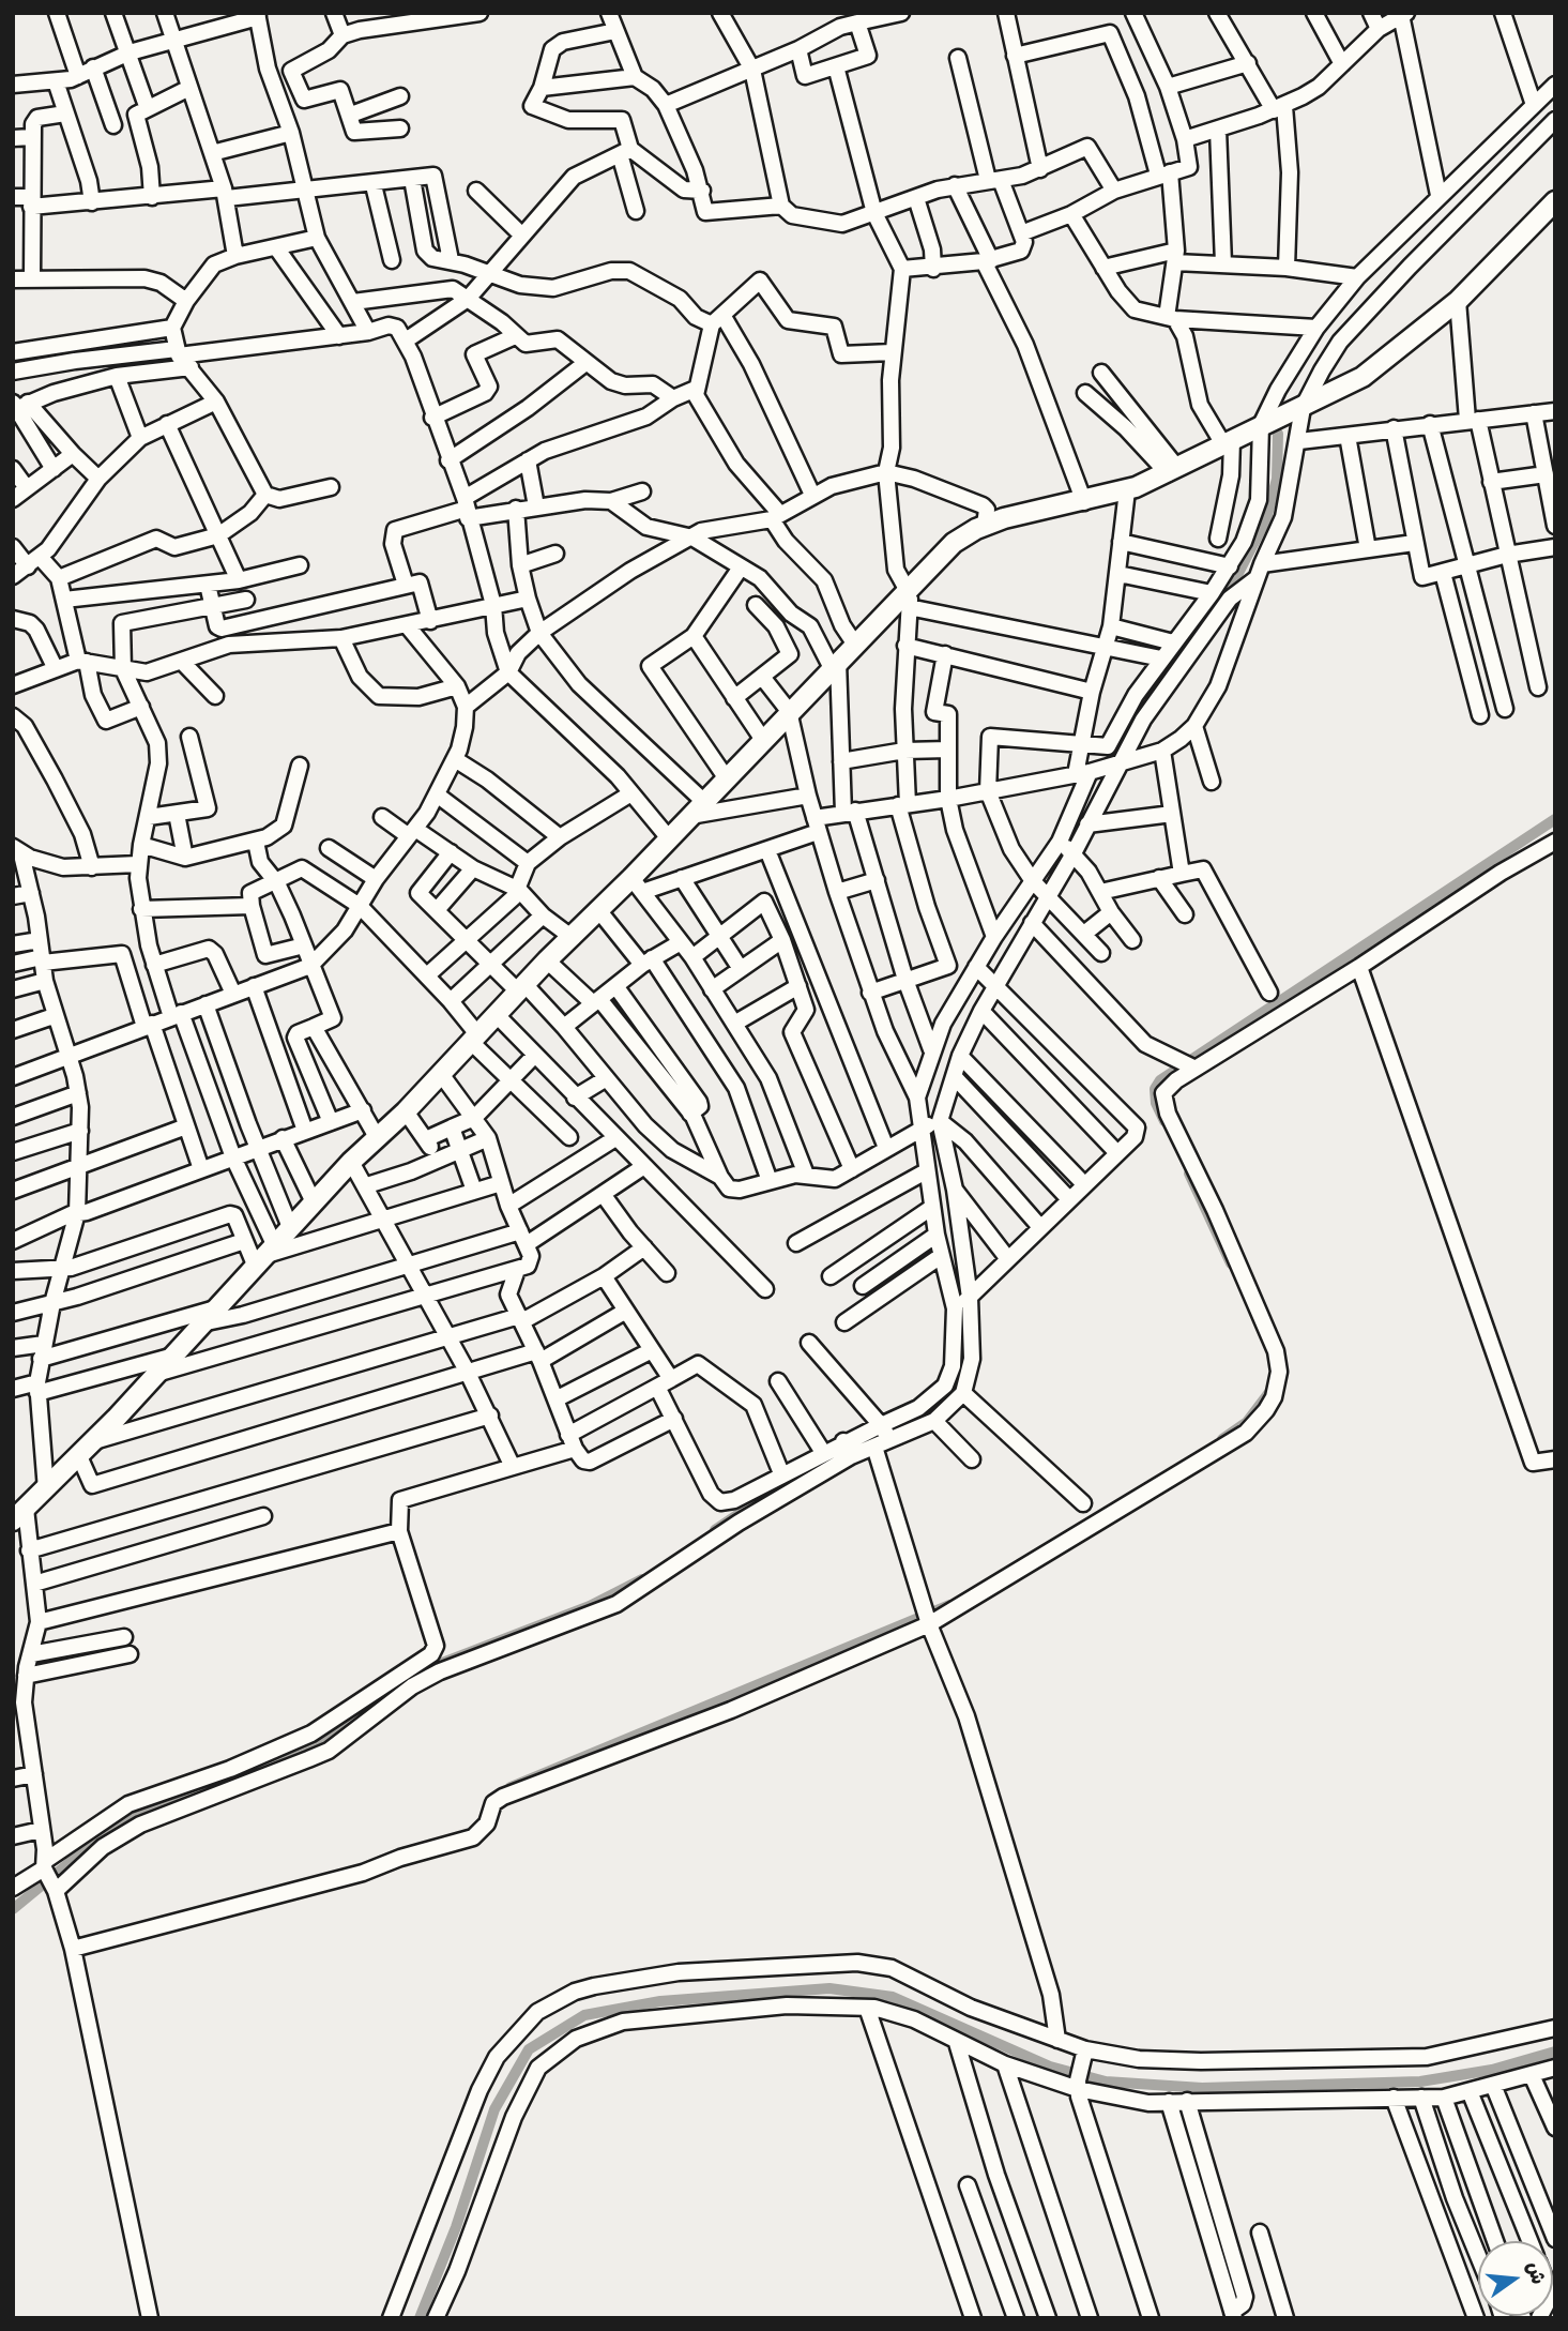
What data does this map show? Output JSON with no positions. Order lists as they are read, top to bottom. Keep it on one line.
{"north":"right"}
